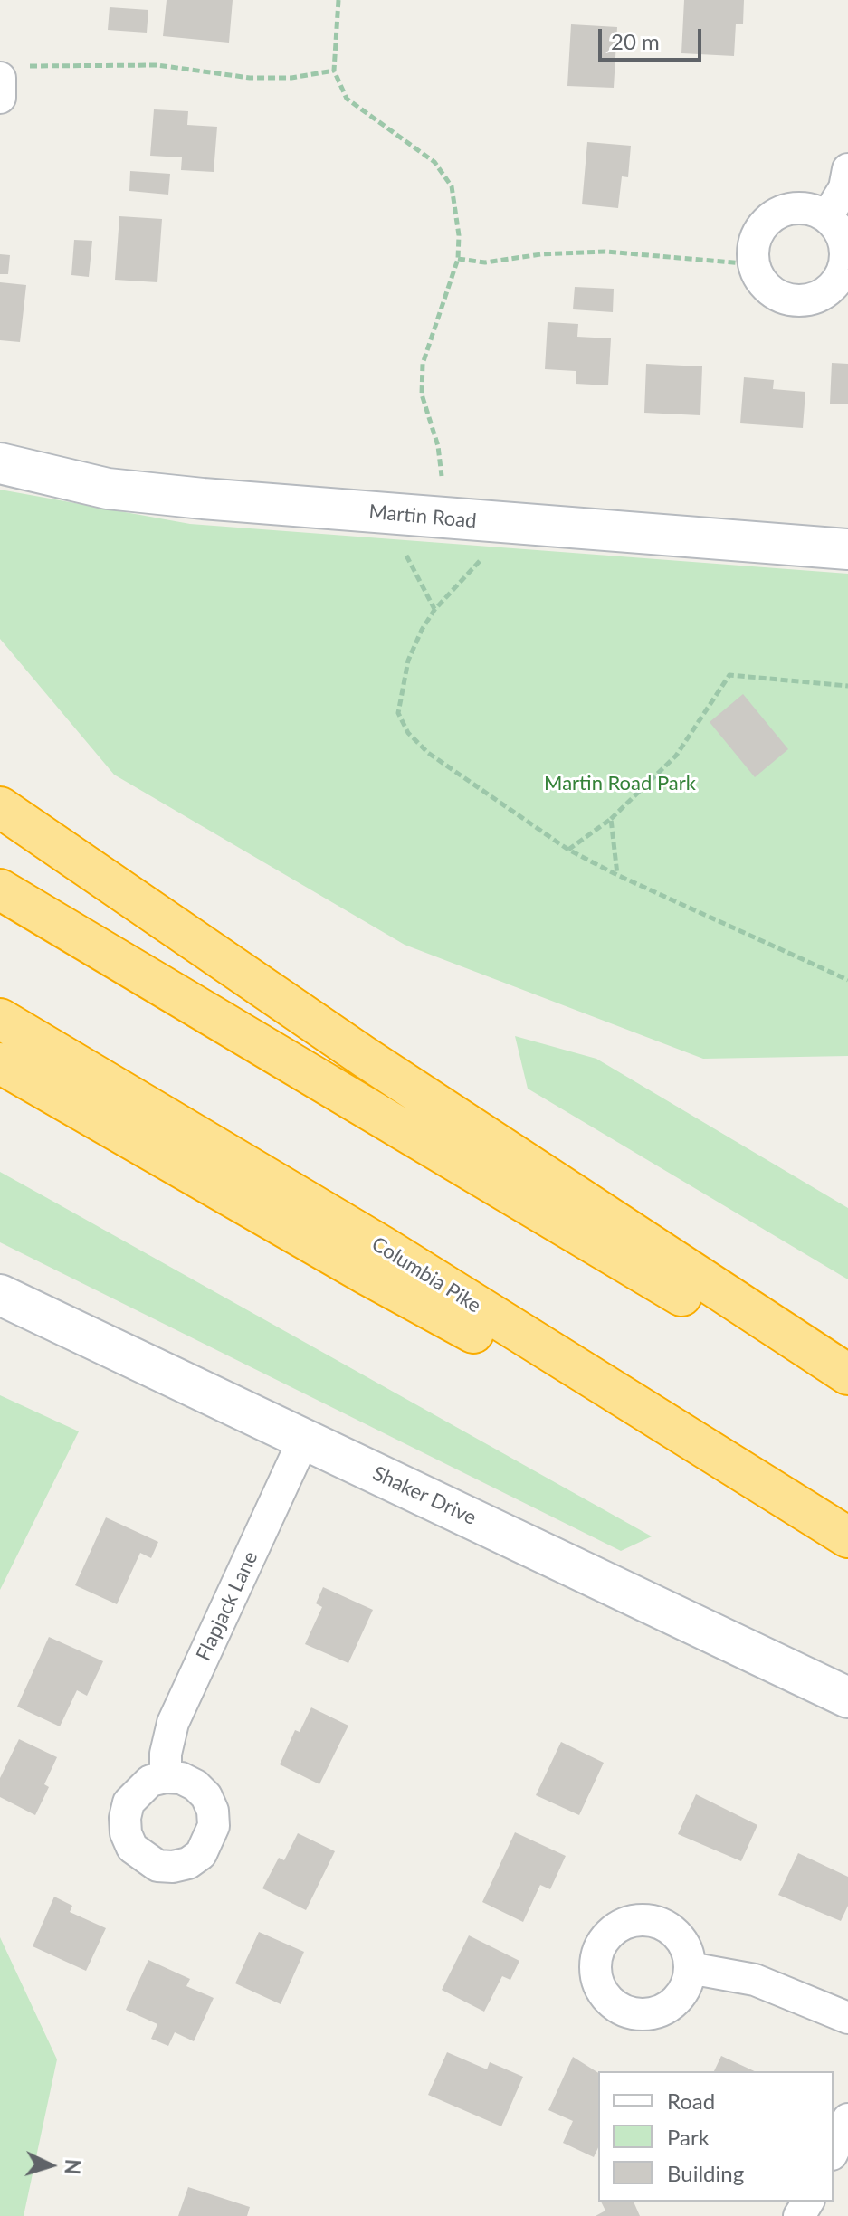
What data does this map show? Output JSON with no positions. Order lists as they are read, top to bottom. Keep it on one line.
{"streets":{"highway":["Columbia Pike"],"street":["Martin Road","Shaker Drive","Flapjack Lane"]},"crossings":[["Shaker Drive","Flapjack Lane"]],"parks":["Martin Road Park"],"legend":["Road","Park","Building"],"scale_bar":"20 m","north":"right"}
